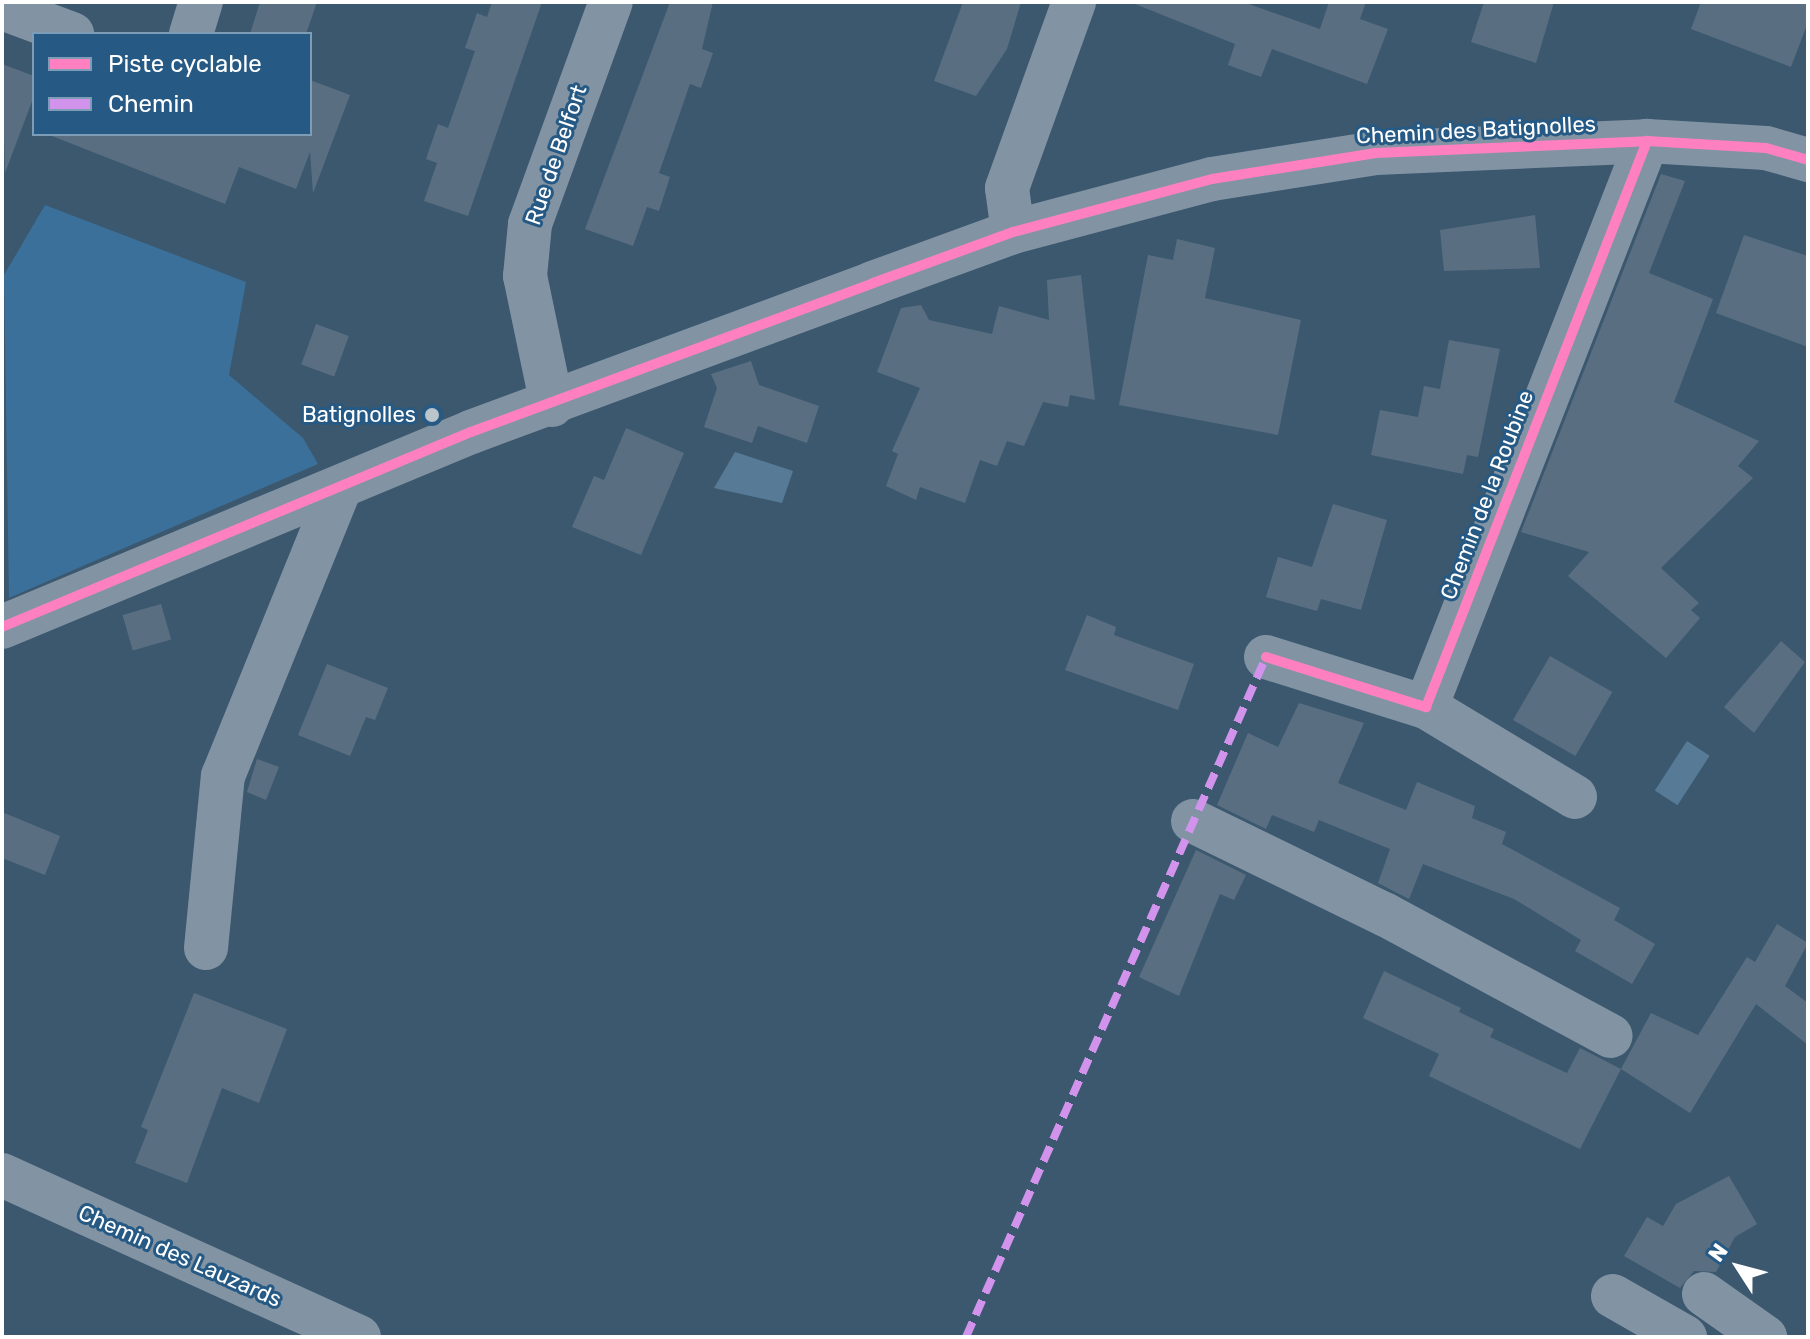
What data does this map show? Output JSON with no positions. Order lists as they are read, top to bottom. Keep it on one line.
{"streets":{"street":["Chemin des Batignolles","Rue de Belfort","Chemin de la Roubine","Chemin des Lauzards"]},"crossings":[["Chemin des Batignolles","Rue de Belfort"],["Chemin des Batignolles","Chemin de la Roubine"]],"places":["Batignolles"],"legend":["Piste cyclable","Chemin"],"north":"top left"}
